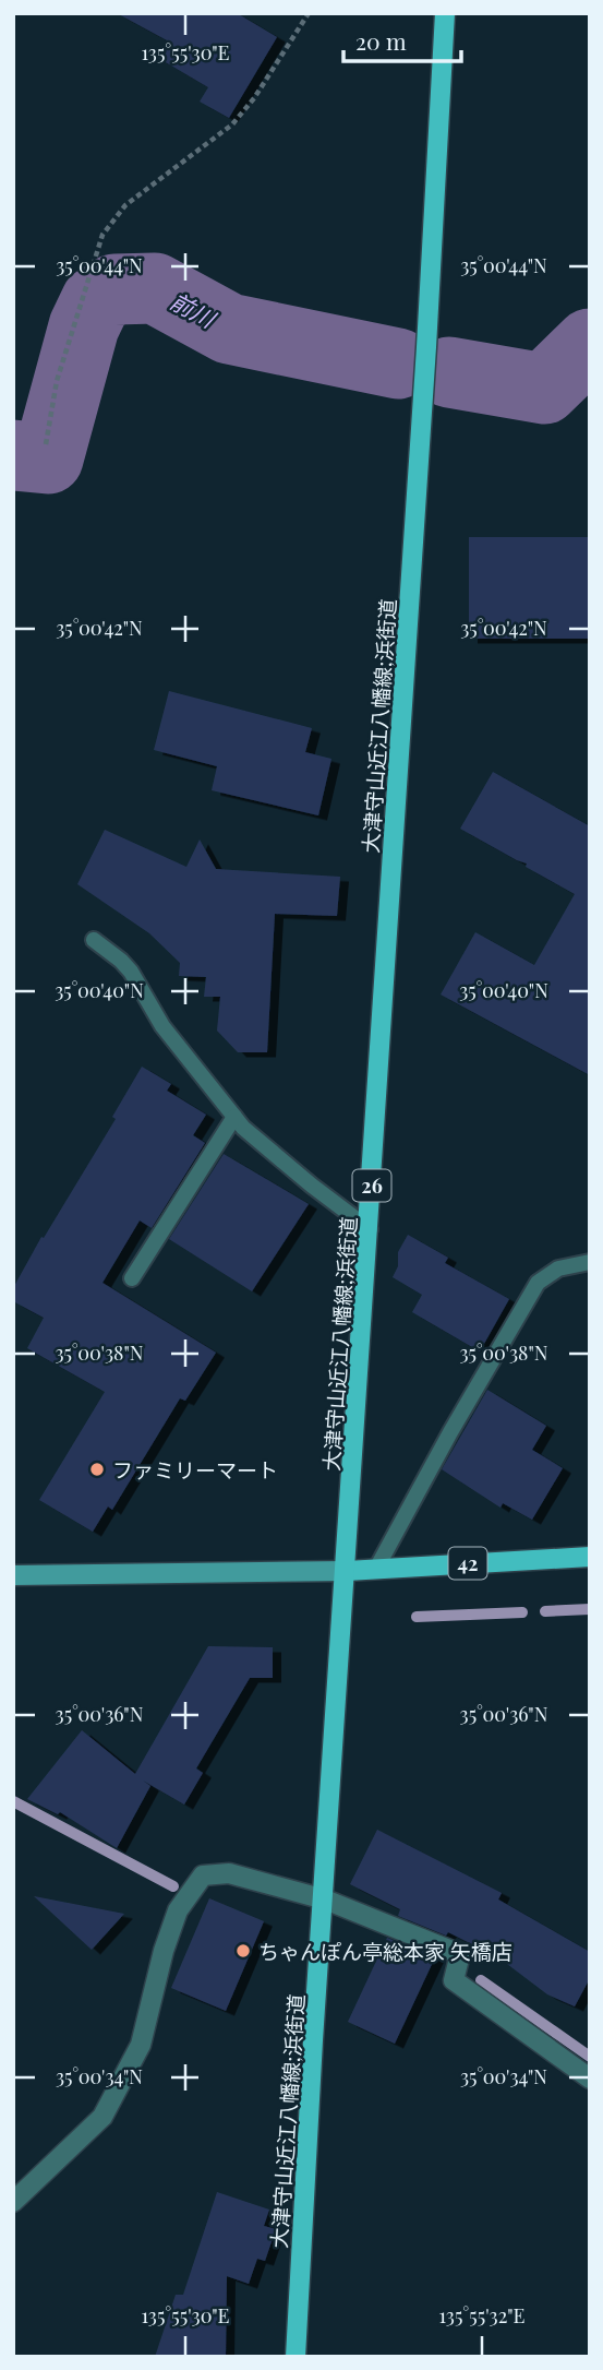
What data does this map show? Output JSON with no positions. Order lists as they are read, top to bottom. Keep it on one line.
{"streets":{"main road":["大津守山近江八幡線;浜街道","26","42"]},"crossings":[["大津守山近江八幡線;浜街道","42"]],"water":["前川"],"places":["ファミリーマート","ちゃんぽん亭総本家 矢橋店"],"scale_bar":"20 m","coordinates":["135°55'30\"E","35°00'44\"N","35°00'42\"N","35°00'40\"N","35°00'38\"N","35°00'36\"N","35°00'34\"N","135°55'32\"E"]}
